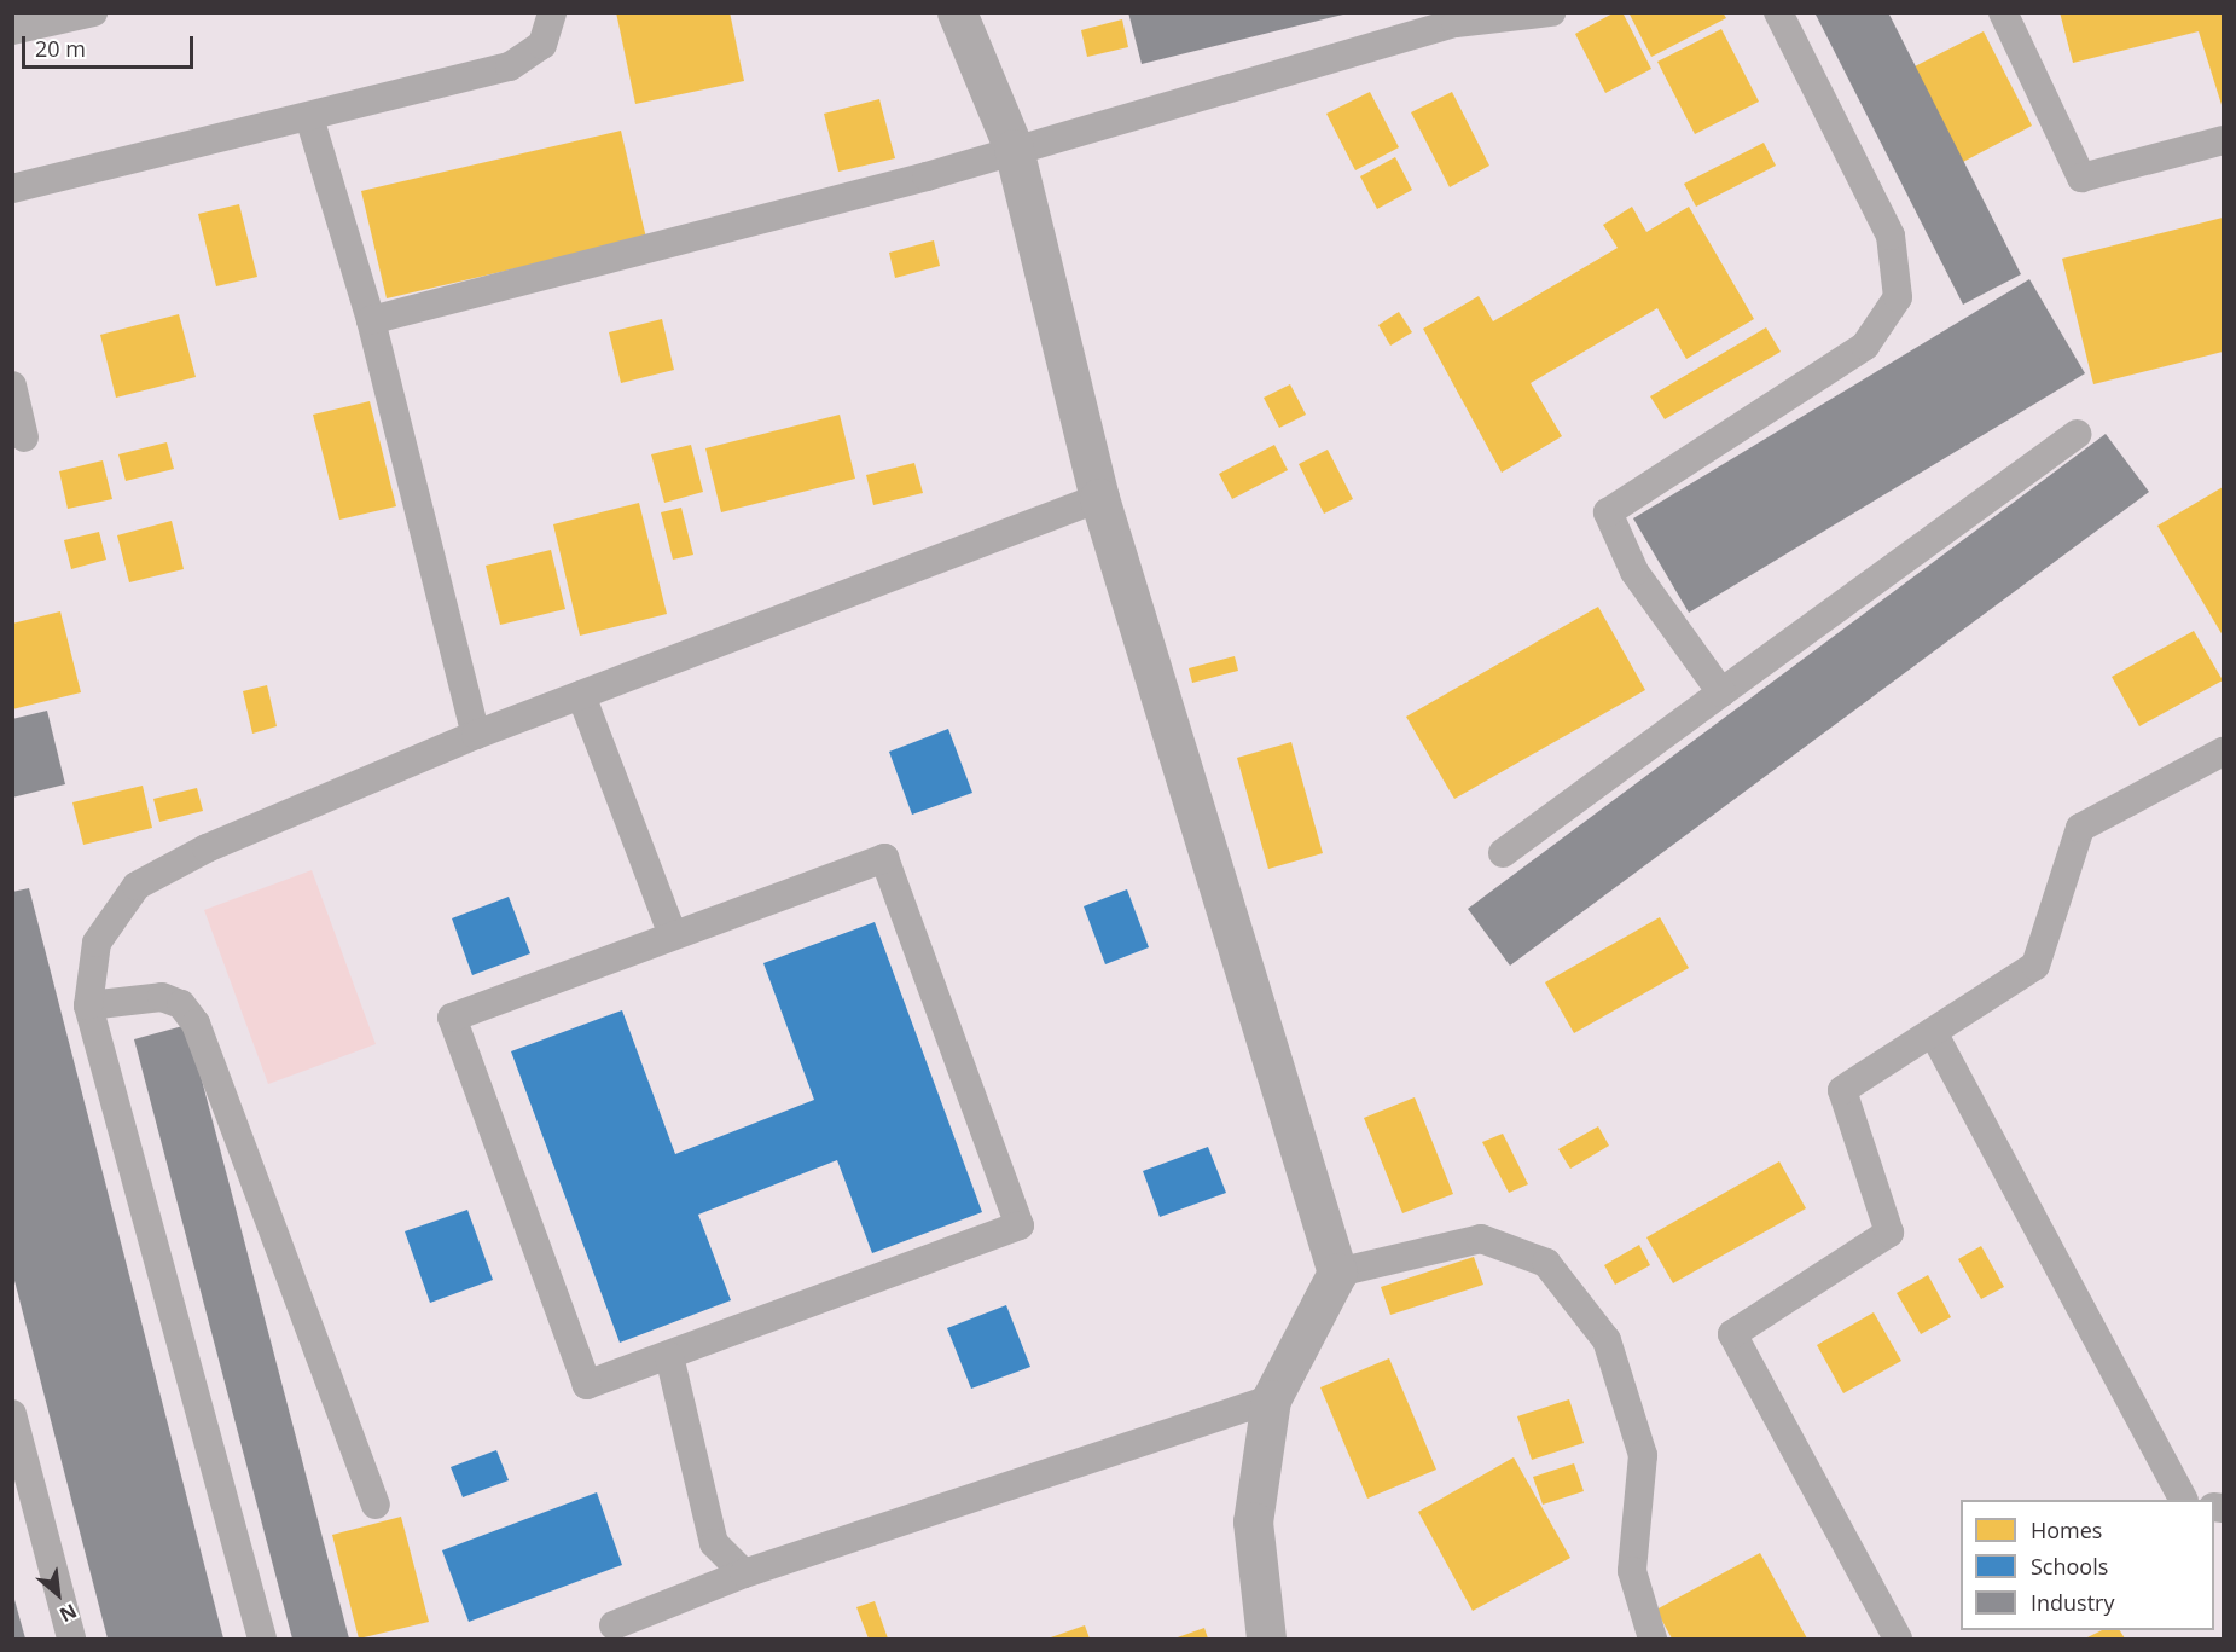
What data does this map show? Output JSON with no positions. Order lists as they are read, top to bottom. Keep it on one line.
{"legend":["Homes","Schools","Industry"],"scale_bar":"20 m","north":"bottom right"}
